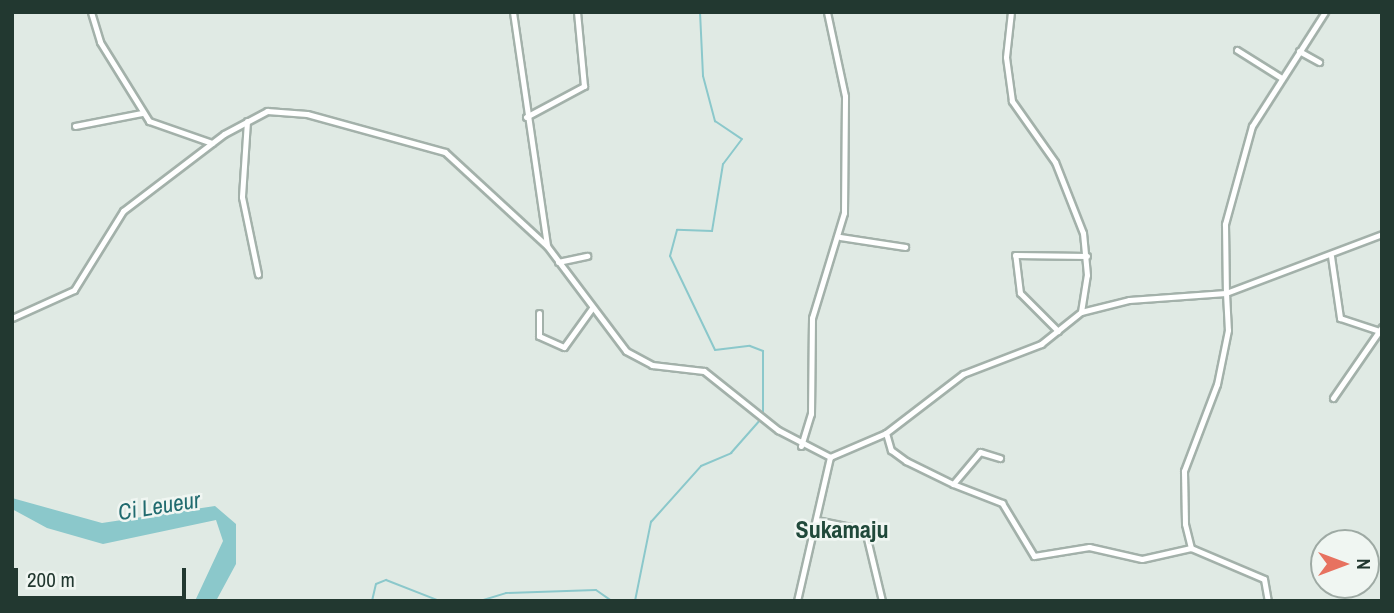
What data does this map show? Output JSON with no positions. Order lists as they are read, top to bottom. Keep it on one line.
{"districts":["Sukamaju"],"water":["Ci Leueur"],"scale_bar":"200 m","north":"right"}
